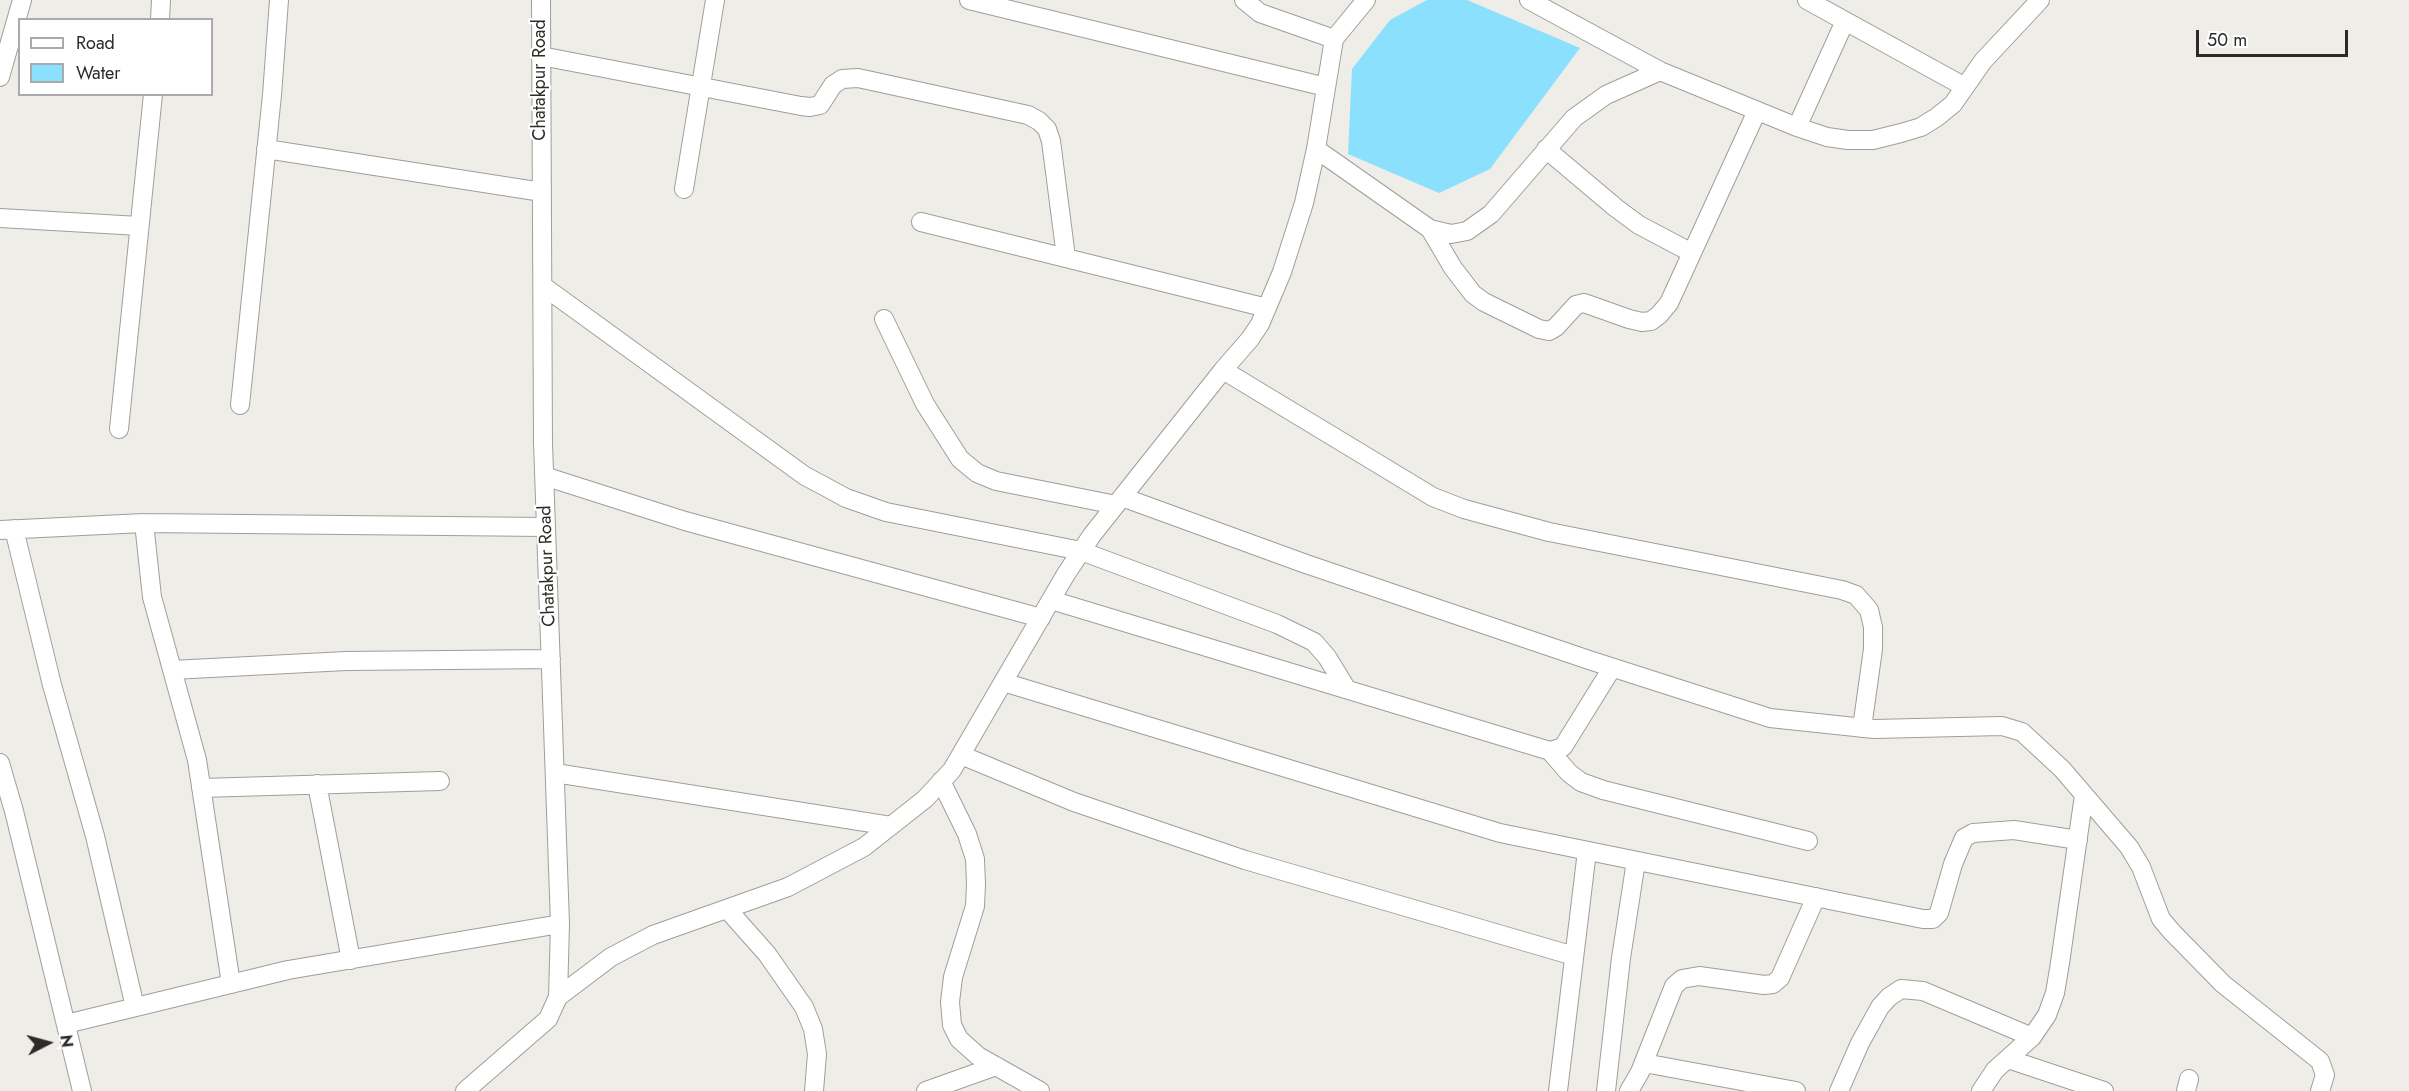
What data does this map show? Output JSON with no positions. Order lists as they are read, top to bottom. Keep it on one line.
{"streets":{"street":["Chatakpur Road"]},"legend":["Road","Water"],"scale_bar":"50 m","north":"right"}
